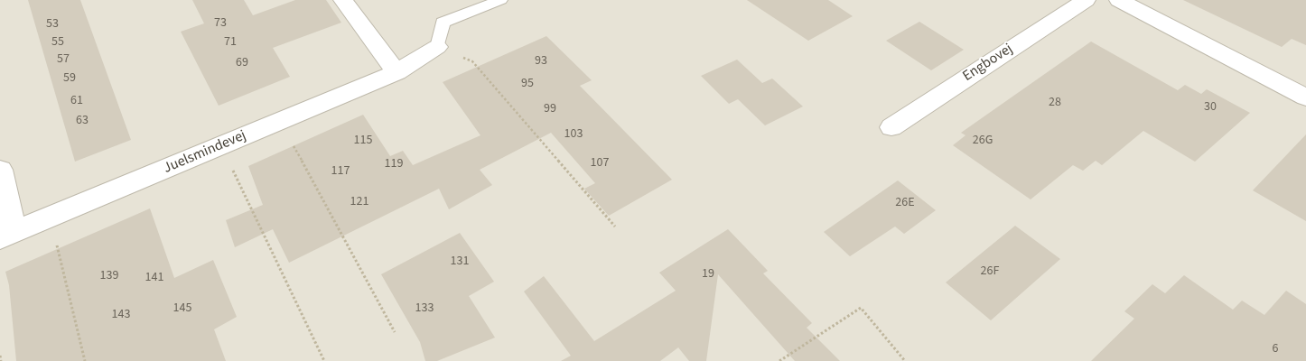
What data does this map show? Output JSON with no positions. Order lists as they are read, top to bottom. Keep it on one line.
{"streets":{"street":["Engbovej","Juelsmindevej"]},"house_numbers":["73","53","55","71","57","93","69","59","95","61","28","30","99","63","103","115","26G","107","119","117","121","26E","131","26F","19","139","141","145","133","143","6"]}
